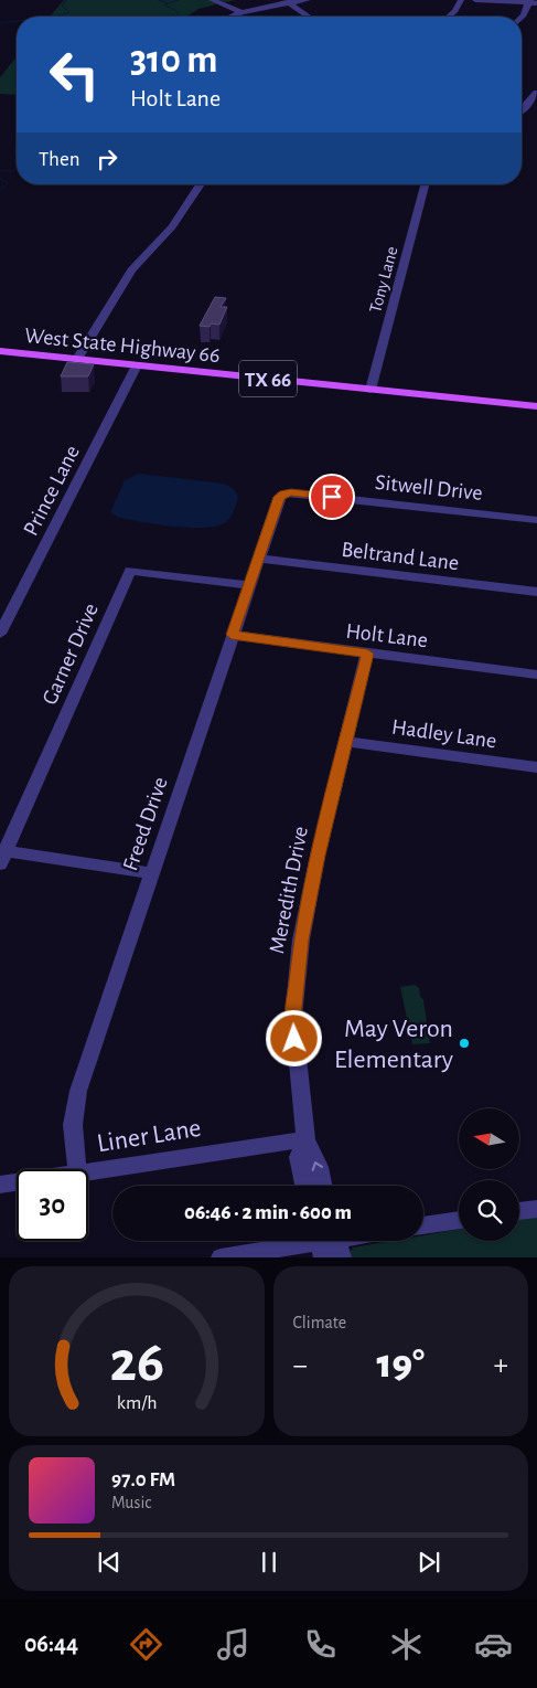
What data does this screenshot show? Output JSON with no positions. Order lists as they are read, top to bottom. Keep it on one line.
{"streets":{"main road":["West State Highway 66","TX 66"],"street":["Tony Lane","Sitwell Drive","Prince Lane","Beltrand Lane","Holt Lane","Garner Drive","Hadley Lane","Freed Drive","Meredith Drive","Liner Lane"]},"crossings":[["Tony Lane","West State Highway 66"],["West State Highway 66","Prince Lane"],["Sitwell Drive","Freed Drive"],["Beltrand Lane","Freed Drive"],["Holt Lane","Freed Drive"],["Holt Lane","Meredith Drive"],["Garner Drive","Freed Drive"],["Hadley Lane","Meredith Drive"],["Meredith Drive","Liner Lane"]],"places":["May Veron Elementary"],"north":"left","page":{"turn":["310 m","Holt Lane"],"then":"Then","limit":"30","trip":"06:46 · 2 min · 600 m","tile":"Climate","heat":["−","19°","+"],"song":["97.0 FM","Music"],"tabs":"06:44","gauge":["26","km/h"]}}
